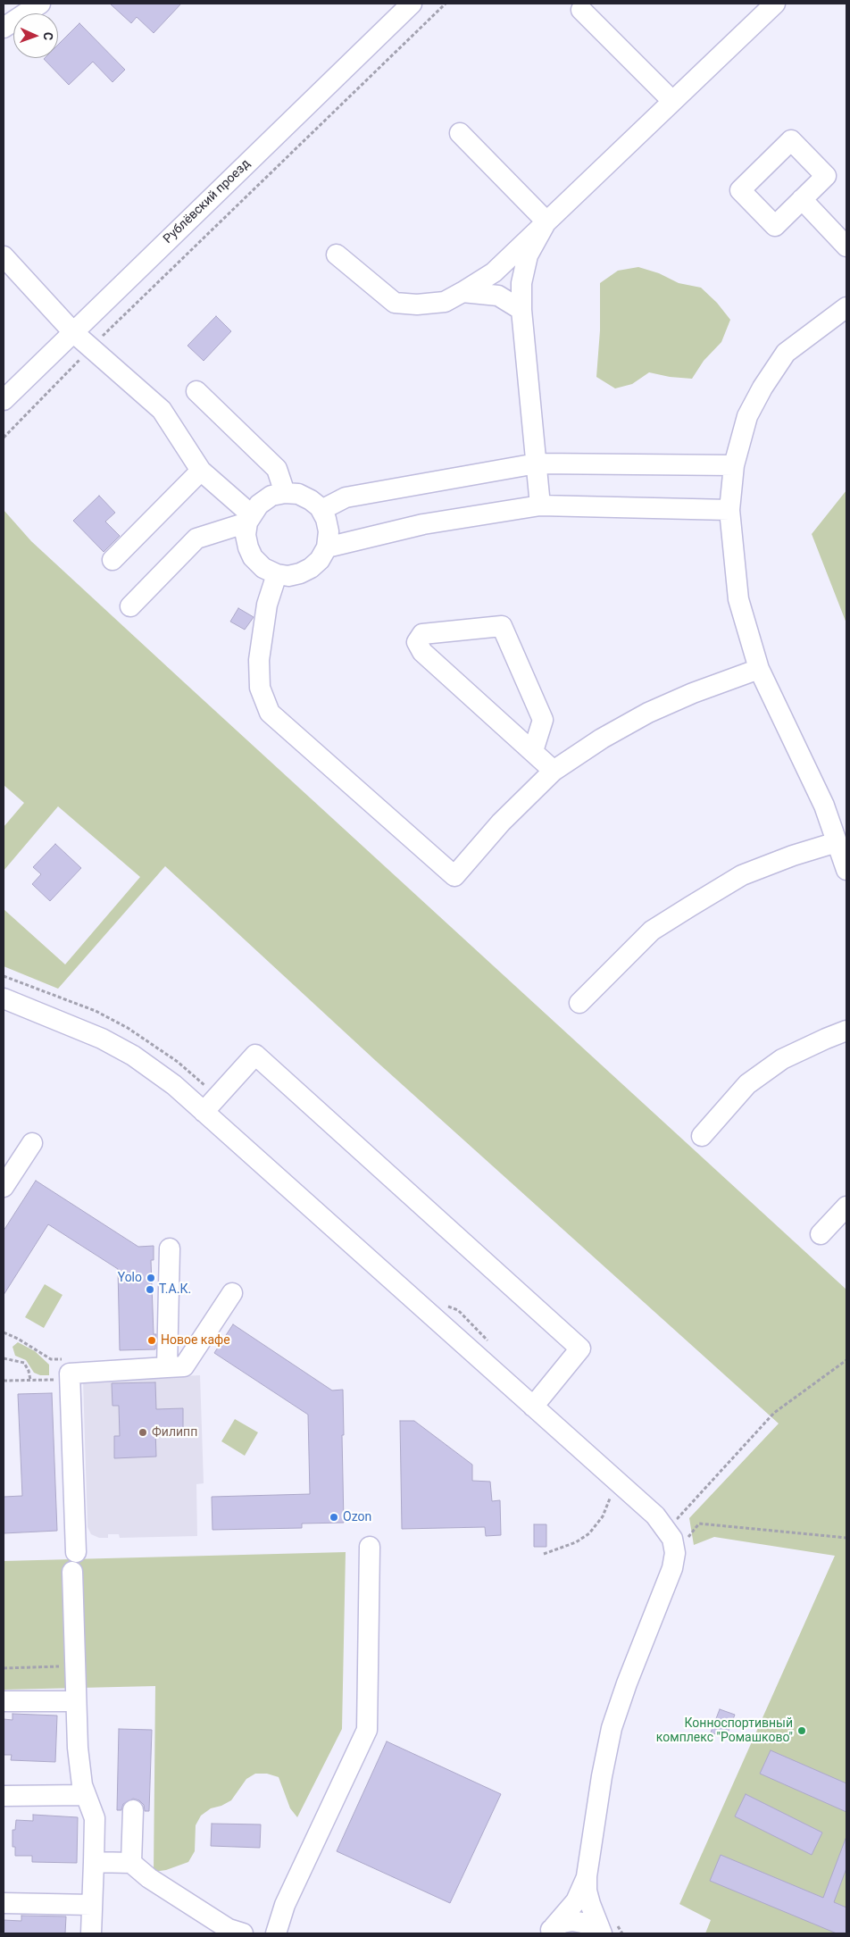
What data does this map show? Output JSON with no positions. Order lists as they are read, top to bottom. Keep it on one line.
{"streets":{"street":["Рублёвский проезд"]},"places":["Yolo","Т.А.К.","Новое кафе","Филипп","Ozon","Конноспортивный комплекс \"Ромашково\""],"north":"right"}
